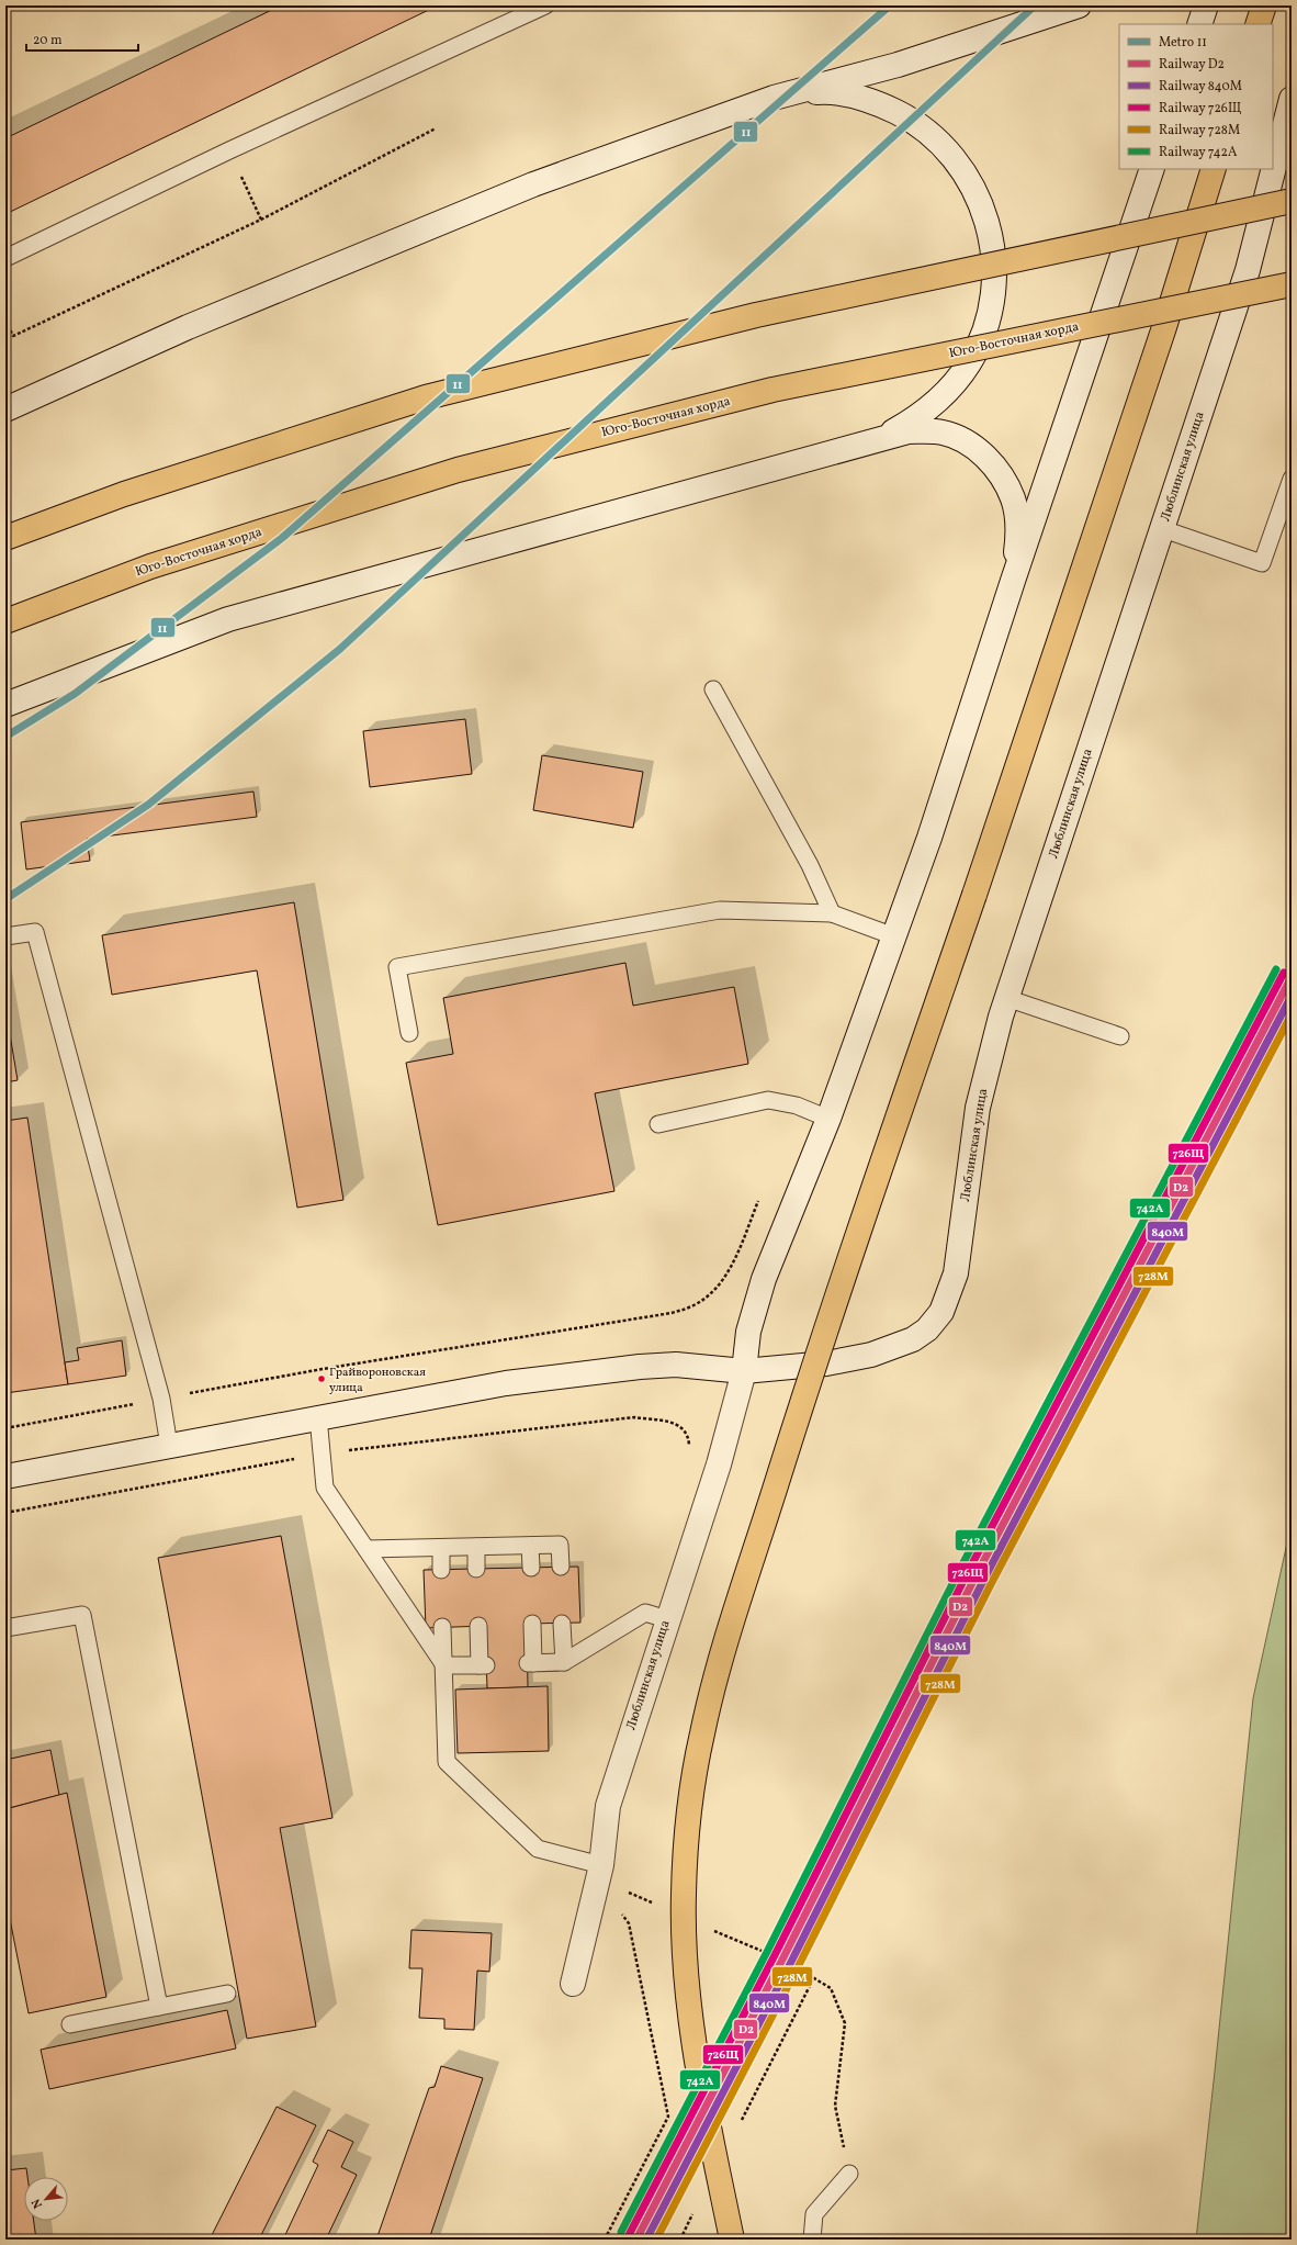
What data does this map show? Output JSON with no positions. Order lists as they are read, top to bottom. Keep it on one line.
{"streets":{"main road":["Юго-Восточная хорда","Люблинская улица"]},"places":["Грайвороновская улица"],"lines":["metro line 11","rail line 742А","rail line 726Щ","rail line D2","rail line 840М","rail line 728М"],"legend":["Metro 11","Railway D2","Railway 840М","Railway 726Щ","Railway 728М","Railway 742А"],"scale_bar":"20 m","north":"bottom left"}
